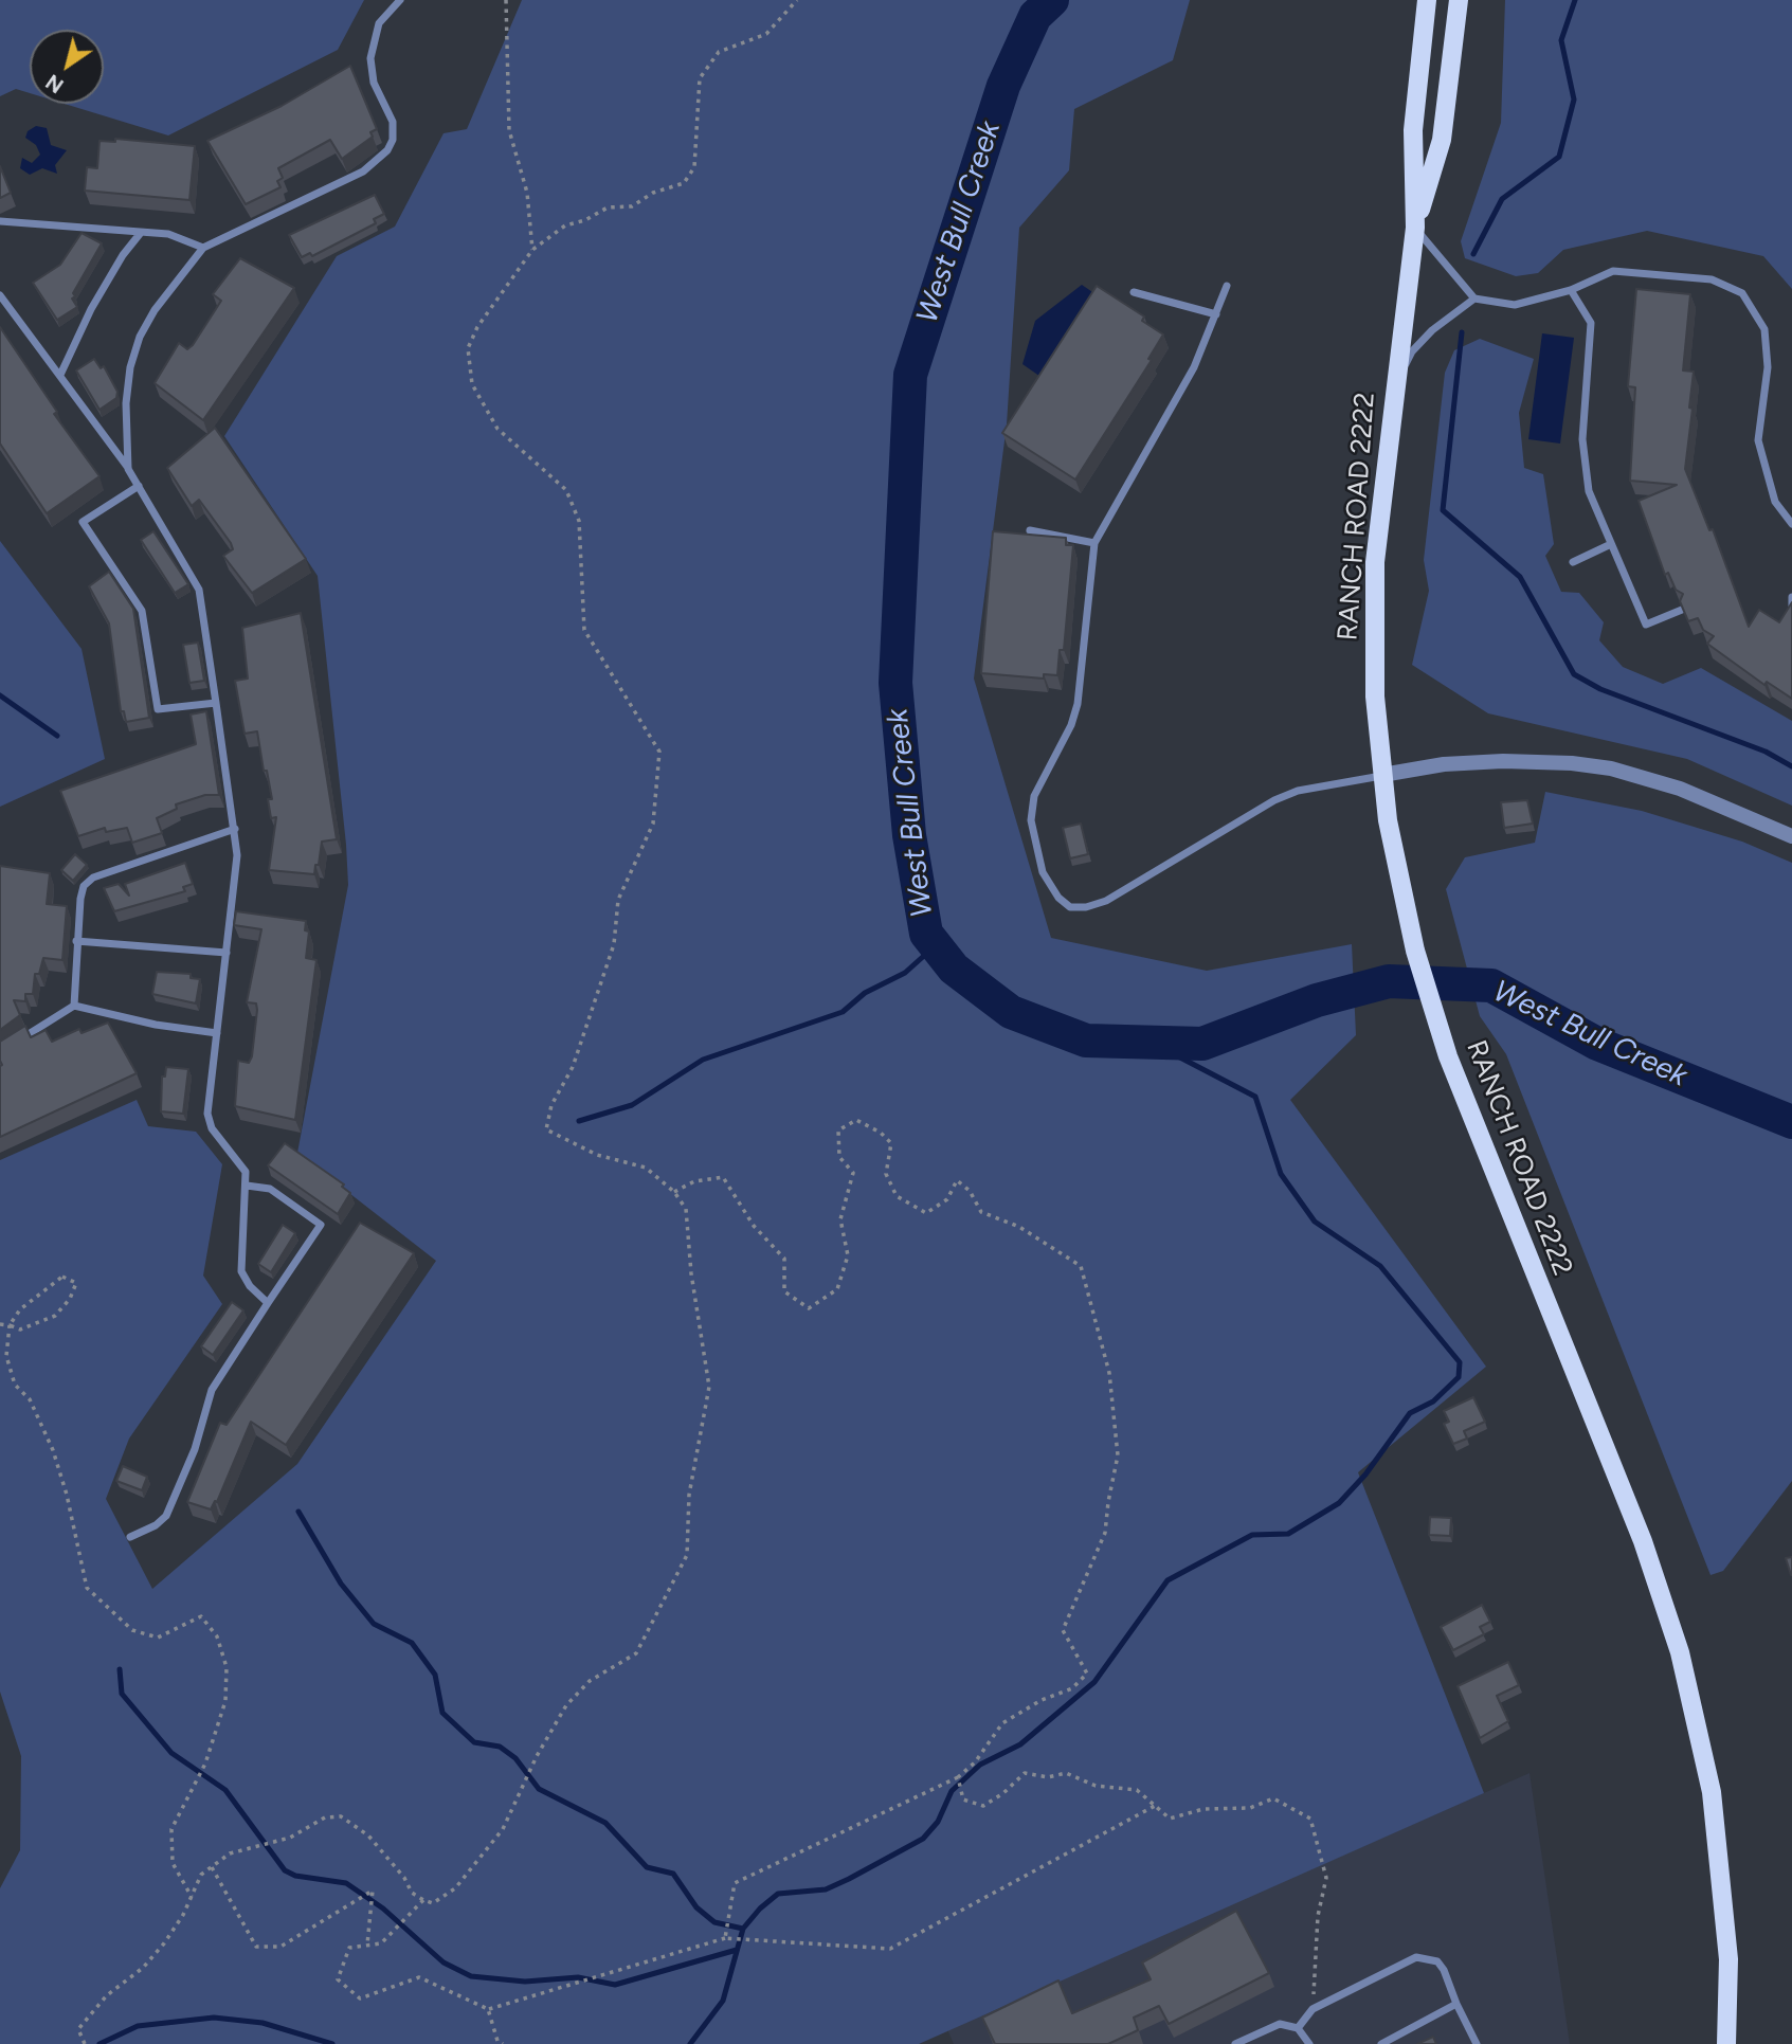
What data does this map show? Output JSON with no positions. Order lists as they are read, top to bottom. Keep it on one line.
{"streets":{"main road":["RANCH ROAD 2222"]},"water":["West Bull Creek"],"north":"bottom left"}
